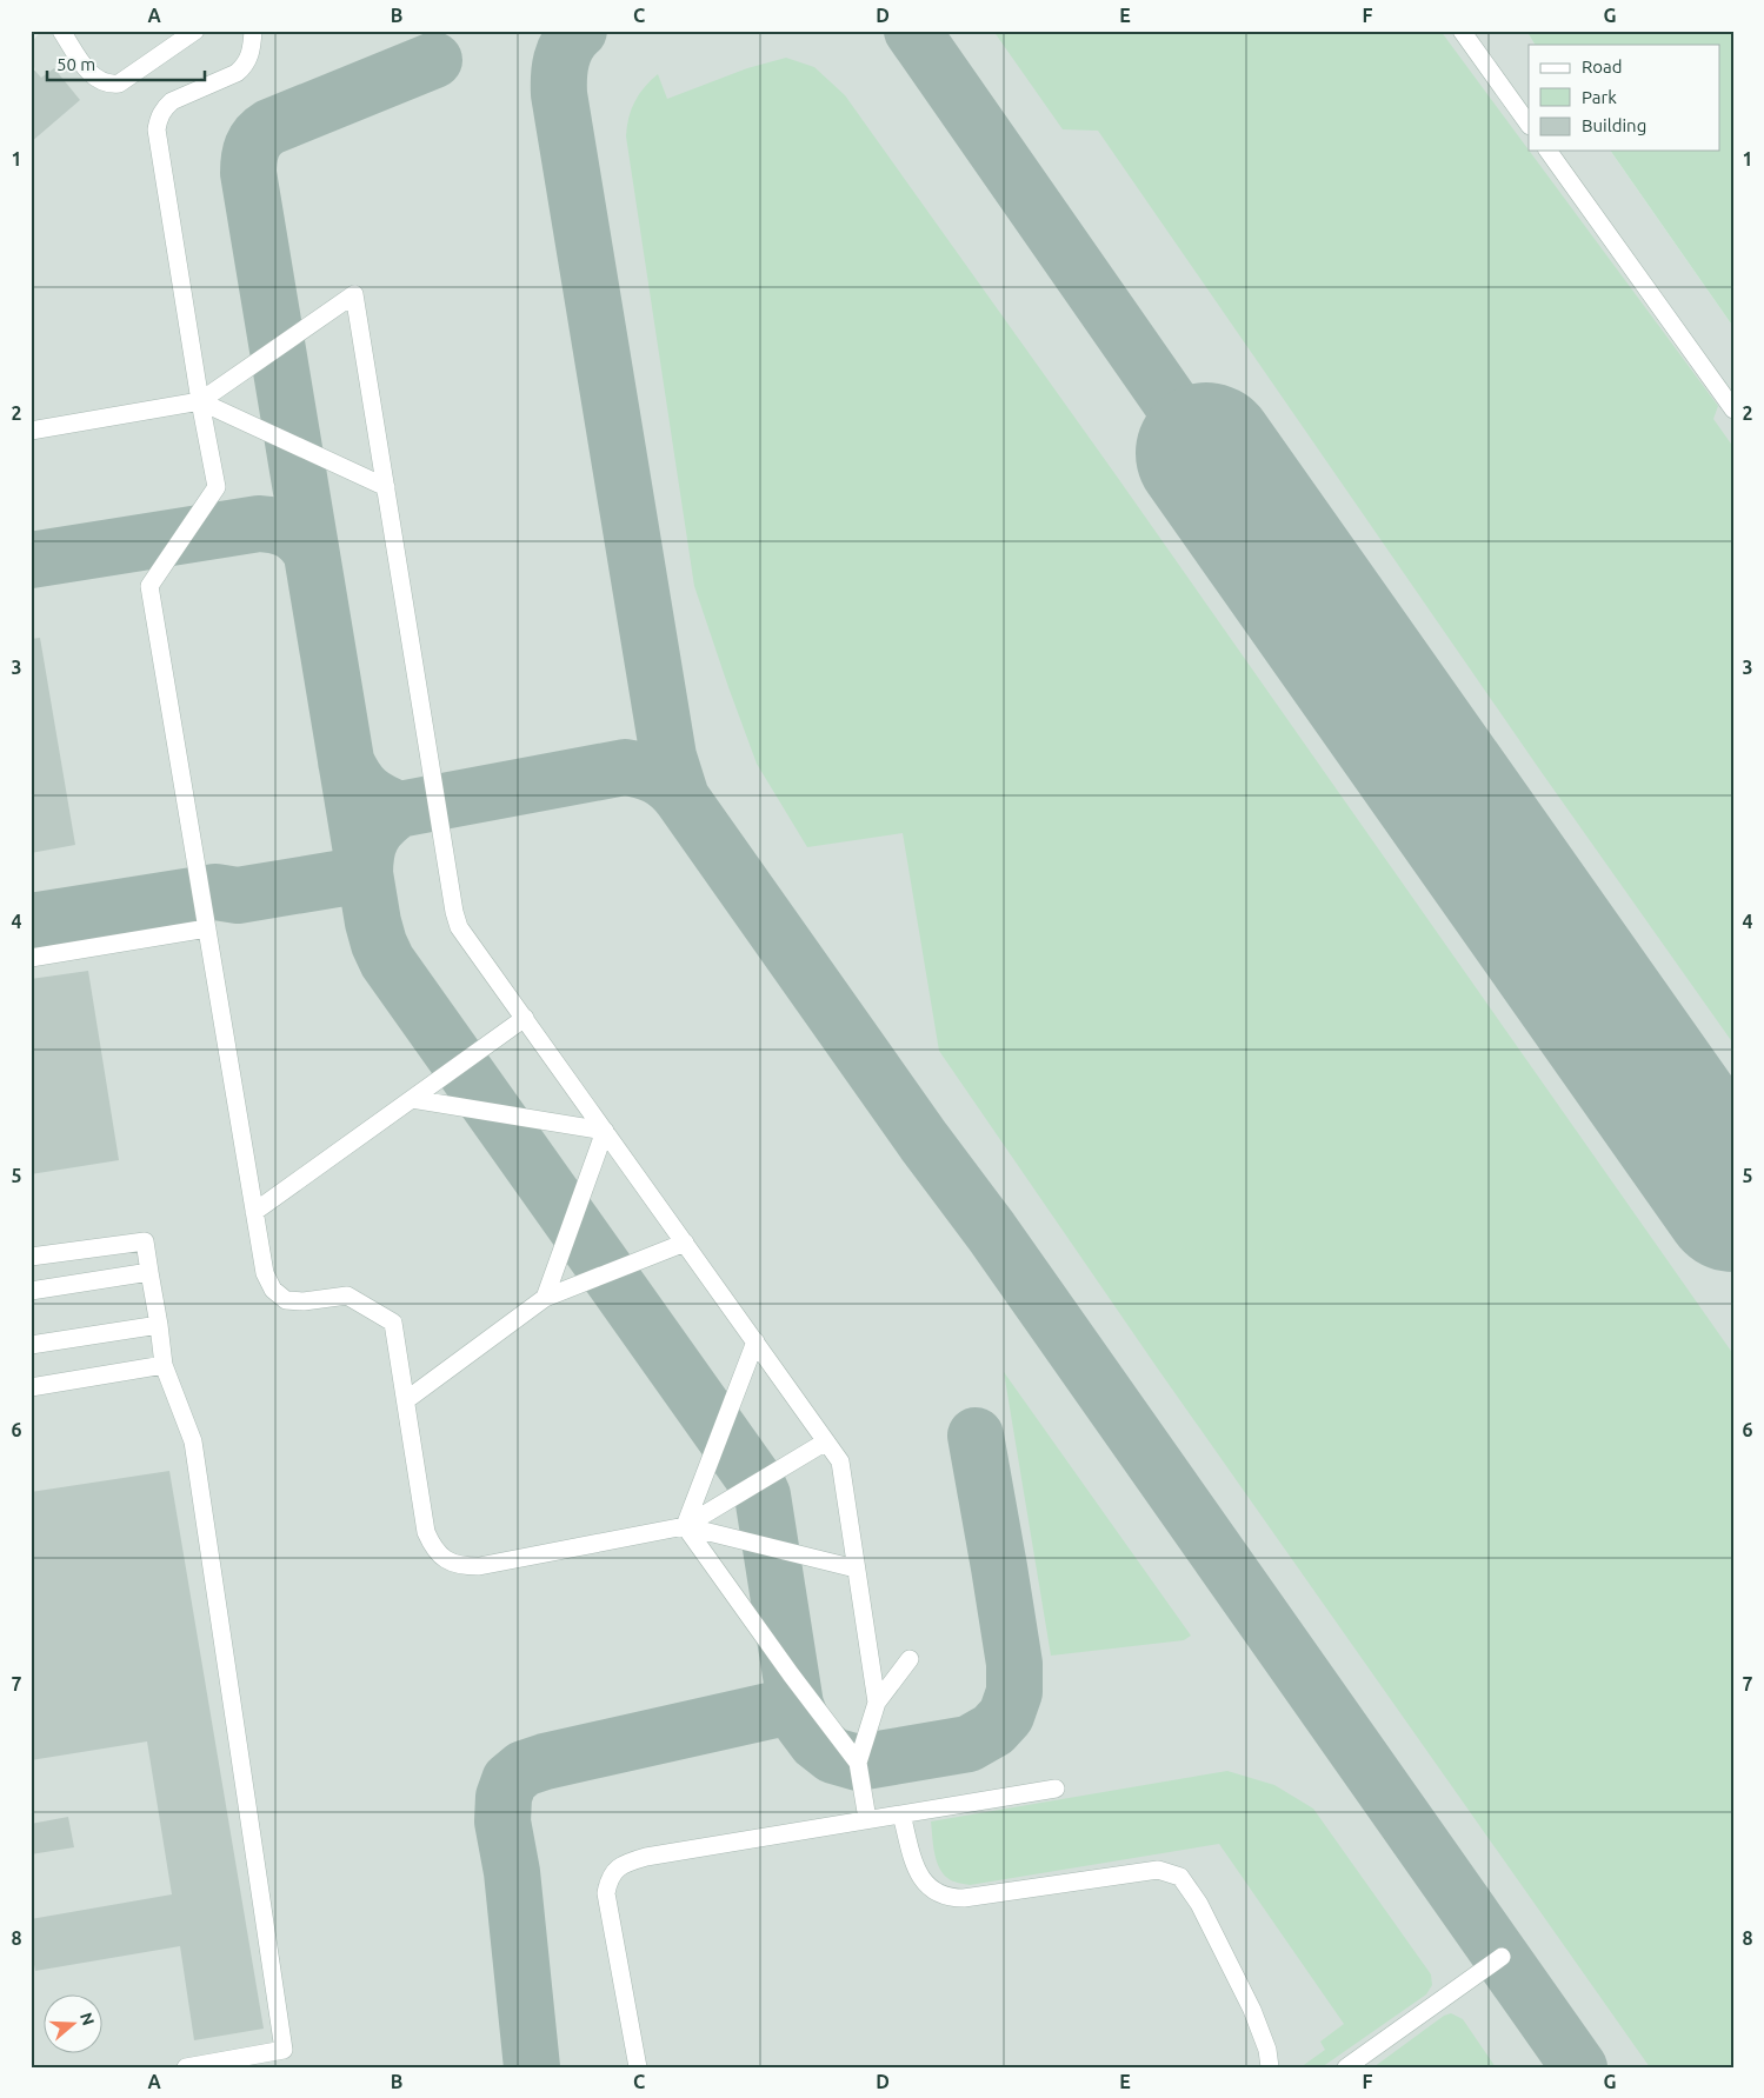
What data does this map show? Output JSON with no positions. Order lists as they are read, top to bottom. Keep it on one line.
{"legend":["Road","Park","Building"],"scale_bar":"50 m","north":"right","grid":{"columns":["A","B","C","D","E","F","G"],"rows":["1","2","3","4","5","6","7","8"]}}
